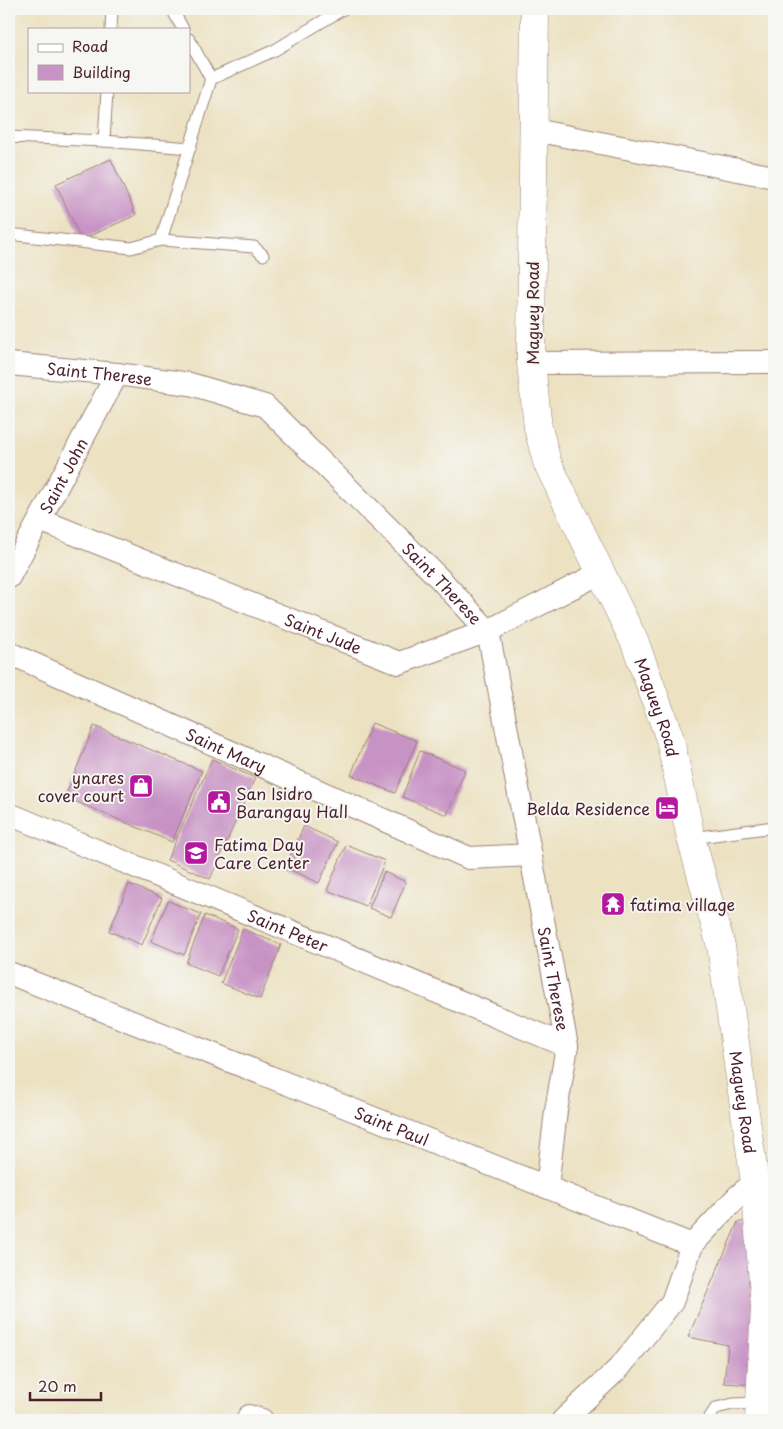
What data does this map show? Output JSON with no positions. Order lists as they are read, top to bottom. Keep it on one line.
{"streets":{"street":["Maguey Road","Saint Therese","Saint John","Saint Jude","Saint Mary","Saint Peter","Saint Paul"]},"crossings":[["Maguey Road","Saint Jude"],["Saint Therese","Saint John"],["Saint Therese","Saint Jude"],["Saint Therese","Saint Mary"],["Saint Therese","Saint Peter"],["Saint Therese","Saint Paul"],["Saint John","Saint Jude"]],"places":{"shop":["ynares cover court"],"public building":["San Isidro Barangay Hall"],"hotel":["Belda Residence"],"school or university":["Fatima Day Care Center"],"temple":["fatima village"]},"legend":["Road","Building"],"scale_bar":"20 m"}
